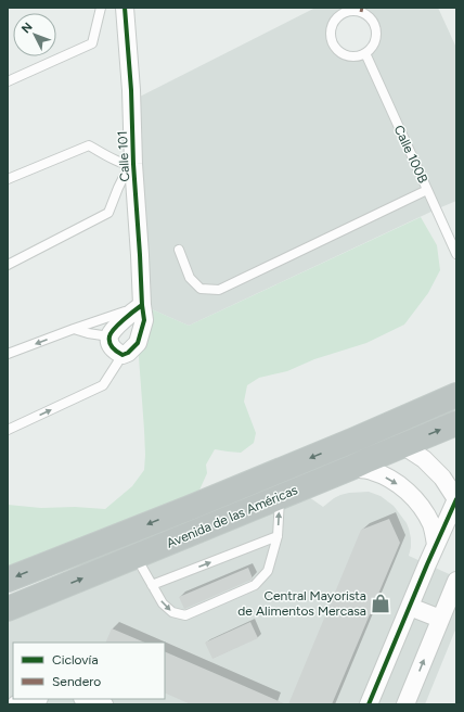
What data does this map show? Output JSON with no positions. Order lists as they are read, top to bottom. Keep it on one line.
{"streets":{"highway":["Avenida de las Américas"],"street":["Calle 101"],"lane":["Calle 100B"]},"places":{"shop":["Central Mayorista de Alimentos Mercasa"]},"legend":["Ciclovía","Sendero"],"north":"top left"}
